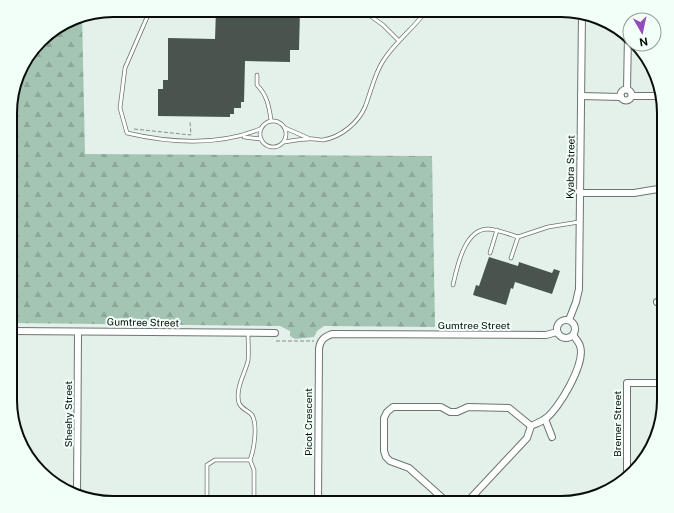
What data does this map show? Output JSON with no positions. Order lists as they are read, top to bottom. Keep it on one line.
{"streets":{"street":["Kyabra Street","Gumtree Street","Sheehy Street","Picot Crescent","Bremer Street"]},"crossings":[["Kyabra Street","Gumtree Street"],["Gumtree Street","Sheehy Street"],["Gumtree Street","Picot Crescent"]],"north":"bottom"}
